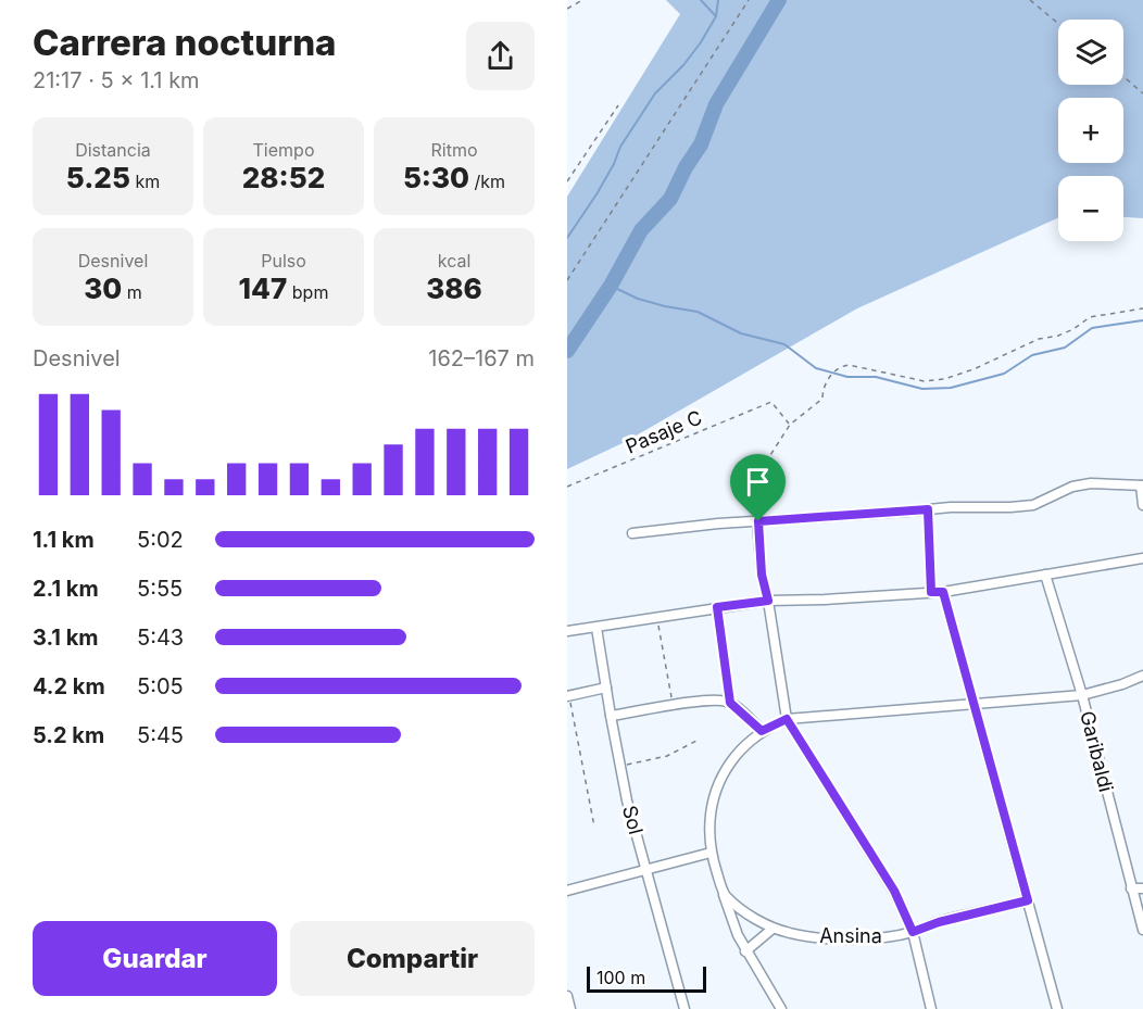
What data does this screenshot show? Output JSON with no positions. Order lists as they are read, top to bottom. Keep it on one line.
{"streets":{"street":["Garibaldi","Sol","Ansina"],"path":["Pasaje C"]},"scale_bar":"100 m","page":{"heading":["Carrera nocturna","21:17 · 5 × 1.1 km"],"map_buttons":["+","−"],"stats":[["Distancia","5.25 km"],["Tiempo","28:52"],["Ritmo","5:30 /km"],["Desnivel","30 m"],["Pulso","147 bpm"],["kcal","386"]],"chart":["Desnivel","162–167 m"],"list":[{"name":"1.1 km","note":"5:02"},{"name":"2.1 km","note":"5:55"},{"name":"3.1 km","note":"5:43"},{"name":"4.2 km","note":"5:05"},{"name":"5.2 km","note":"5:45"}],"buttons":["Guardar","Compartir"],"scale":"100 m"}}
